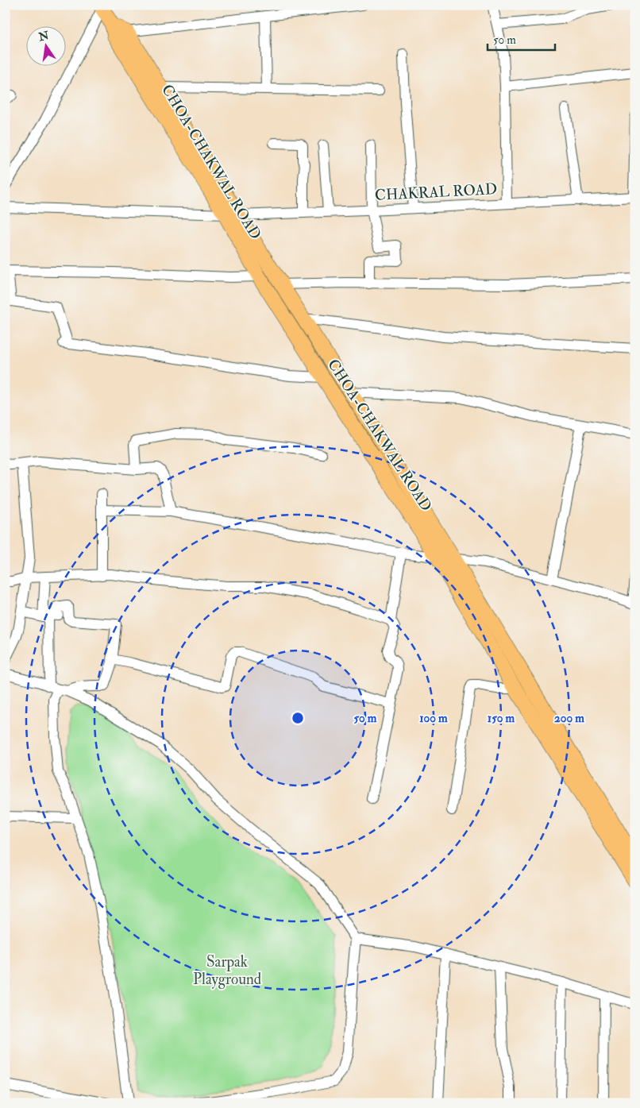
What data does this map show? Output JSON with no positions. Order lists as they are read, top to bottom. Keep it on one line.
{"streets":{"highway":["CHOA-CHAKWAL ROAD"],"street":["CHAKRAL ROAD"]},"crossings":[["CHOA-CHAKWAL ROAD","CHAKRAL ROAD"]],"parks":["Sarpak Playground"],"scale_bar":"50 m","north":"top","rings":["50 m","100 m","150 m","200 m"]}
